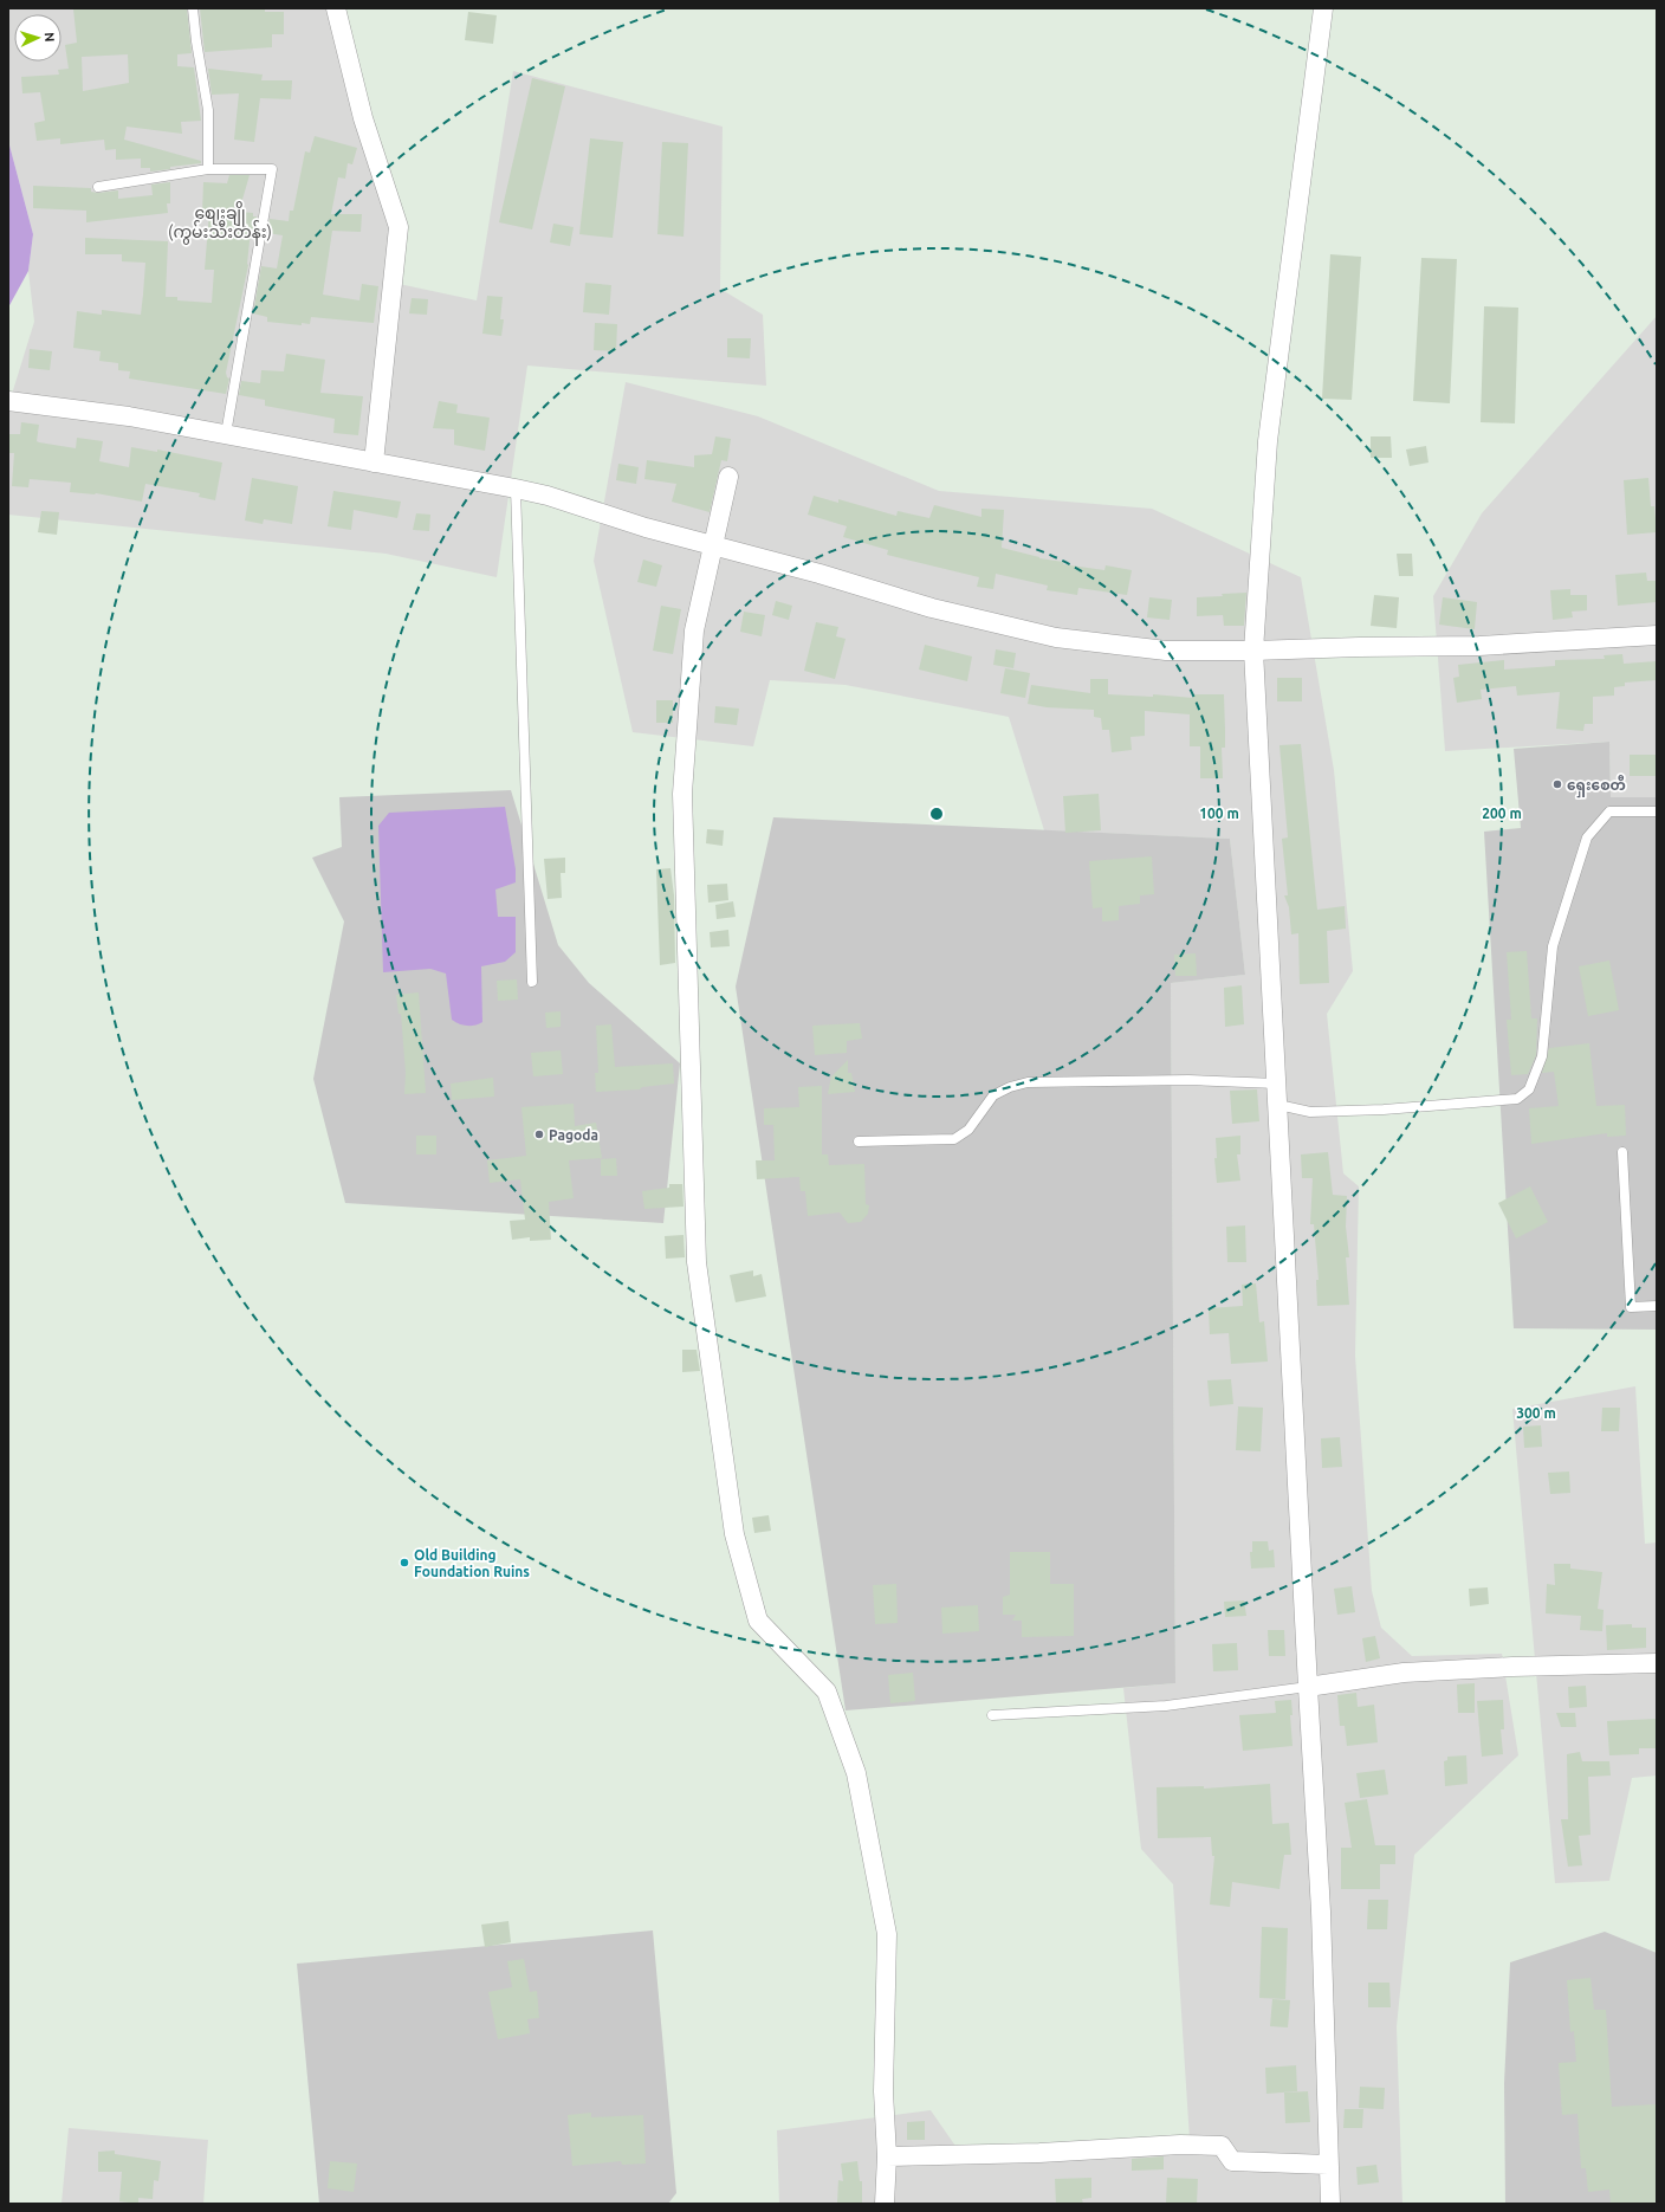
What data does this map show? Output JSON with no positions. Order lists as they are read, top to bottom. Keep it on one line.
{"districts":["စျေးချို (ကွမ်းသီးတန်း)"],"places":["ရှေးစေတီ","Pagoda","Old Building Foundation Ruins"],"north":"right","rings":["100 m","200 m","300 m"]}
